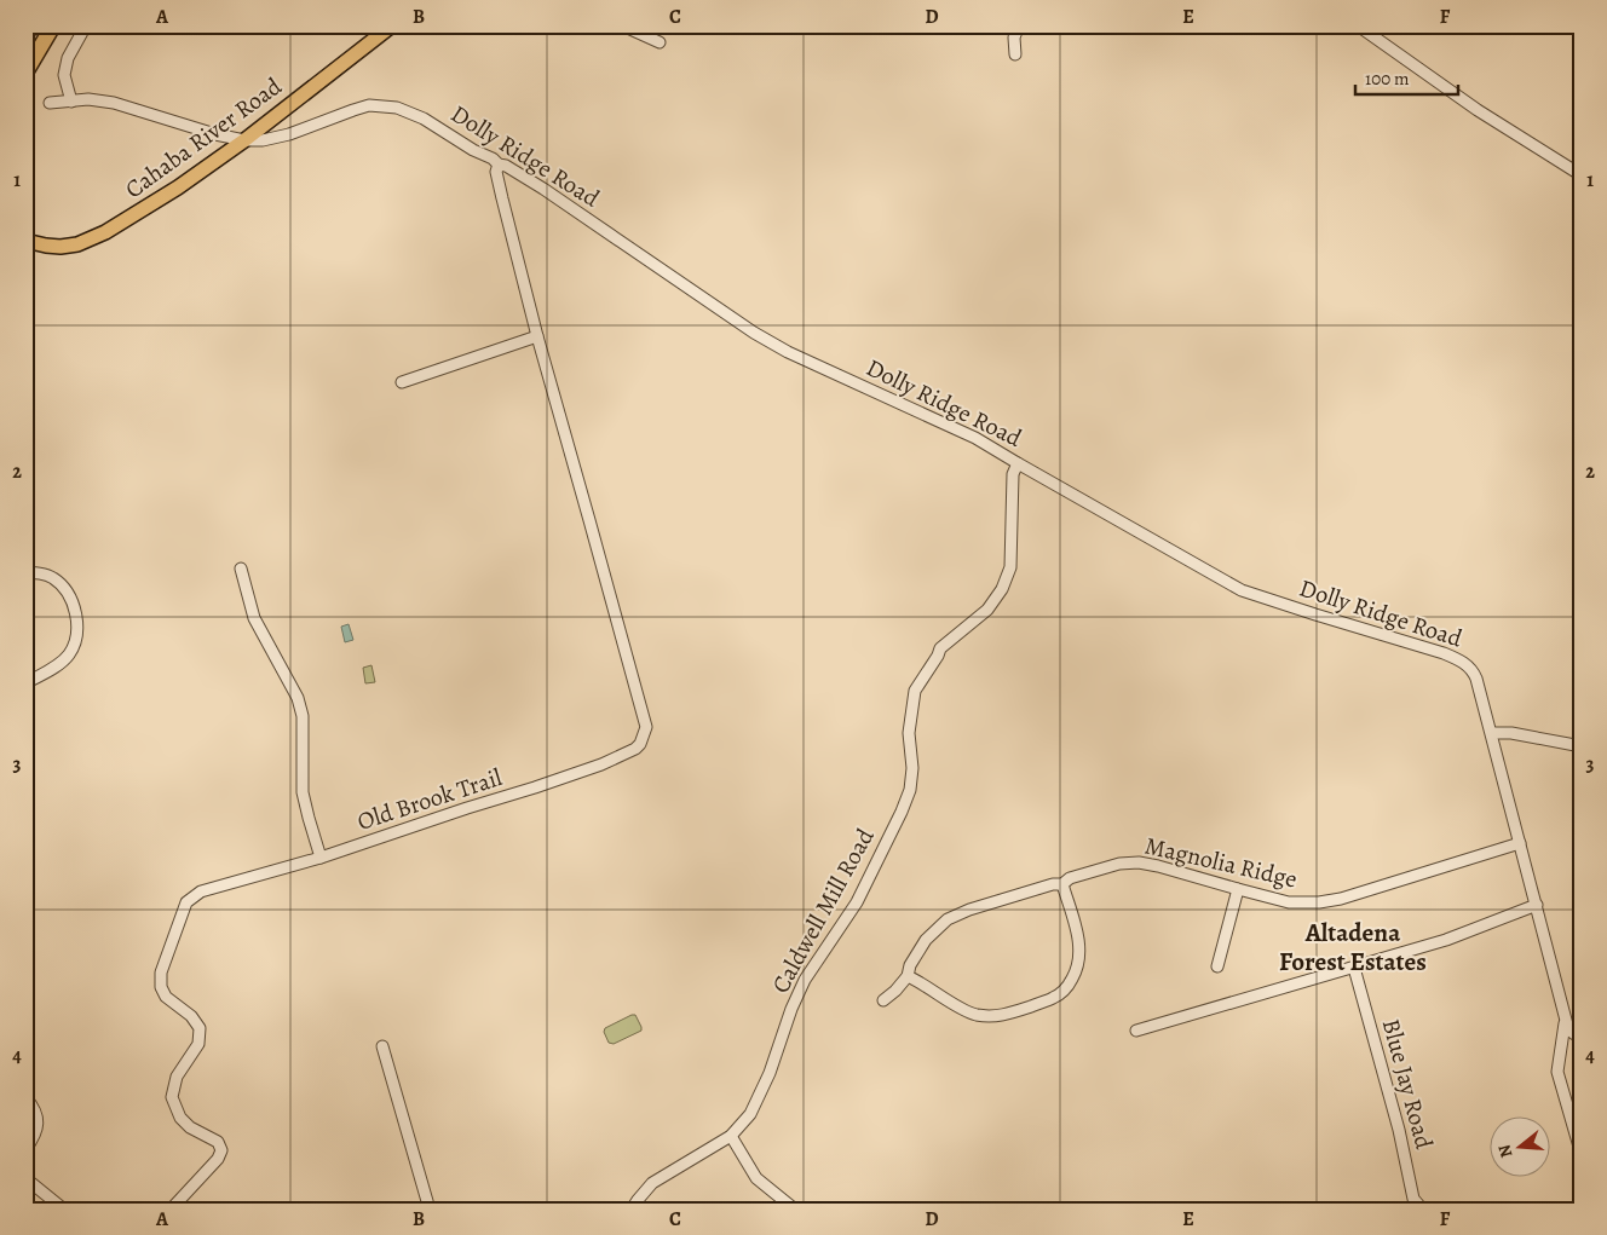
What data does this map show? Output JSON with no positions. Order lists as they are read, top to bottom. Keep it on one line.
{"streets":{"main road":["Cahaba River Road"],"street":["Dolly Ridge Road","Old Brook Trail","Magnolia Ridge","Caldwell Mill Road","Blue Jay Road"]},"crossings":[["Cahaba River Road","Dolly Ridge Road"],["Dolly Ridge Road","Old Brook Trail"],["Dolly Ridge Road","Magnolia Ridge"],["Dolly Ridge Road","Caldwell Mill Road"]],"districts":["Altadena Forest Estates"],"scale_bar":"100 m","north":"left","grid":{"columns":["A","B","C","D","E","F"],"rows":["1","2","3","4"]}}
